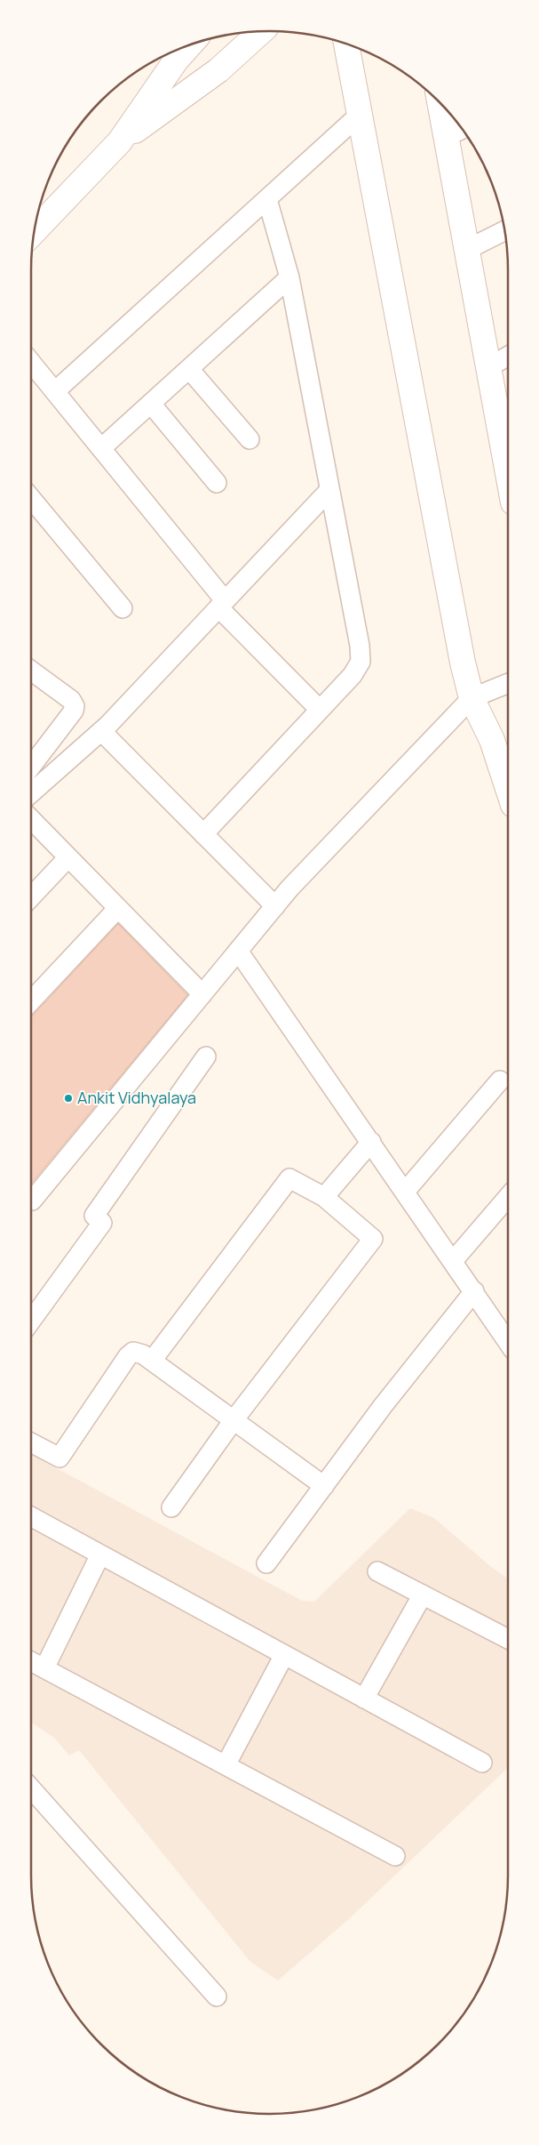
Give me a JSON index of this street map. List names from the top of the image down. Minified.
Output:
{"places":["Ankit Vidhyalaya"]}
